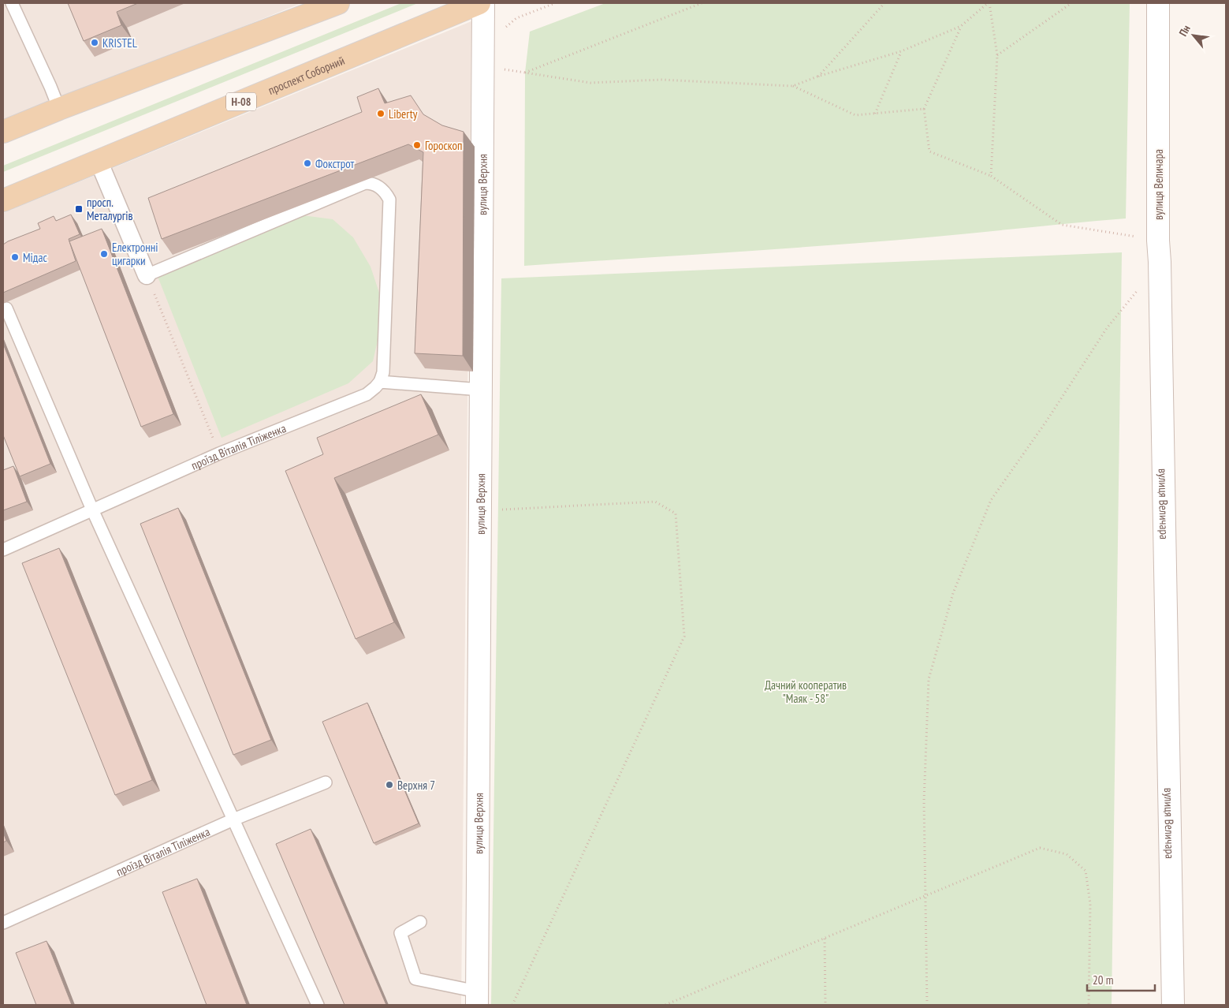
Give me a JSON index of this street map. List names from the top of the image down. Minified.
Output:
{"streets":{"main road":["проспект Соборний","Н-08"],"street":["вулиця Верхня","вулиця Величара"],"lane":["проїзд Віталія Тіліженка"]},"parks":["Дачний кооператив \"Маяк - 58\""],"places":{"other":["KRISTEL","Liberty","Гороскоп","Фокстрот","Електронні цигарки","Мідас","Верхня 7"],"transit":["просп. Металургів"]},"scale_bar":"20 m","north":"top left"}
